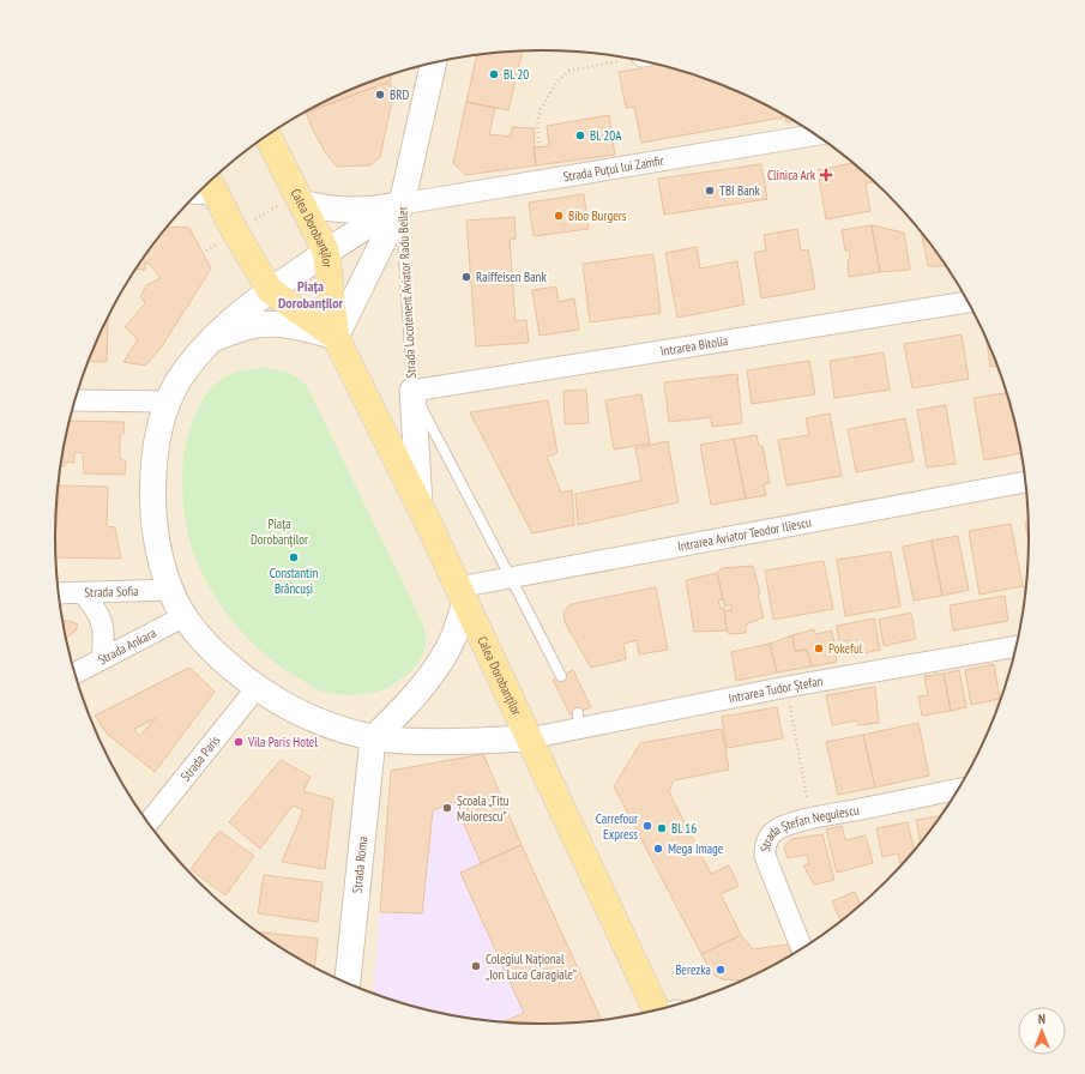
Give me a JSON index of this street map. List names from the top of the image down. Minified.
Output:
{"streets":{"main road":["Calea Dorobanților"],"street":["Strada Puțul lui Zamfir","Strada Locotenent Aviator Radu Beller","Intrarea Bitolia","Intrarea Aviator Teodor Iliescu","Strada Sofia","Strada Ankara","Intrarea Tudor Ștefan","Strada Paris","Strada Ștefan Negulescu","Strada Roma"]},"crossings":[["Strada Puțul lui Zamfir","Strada Locotenent Aviator Radu Beller"],["Calea Dorobanților","Strada Locotenent Aviator Radu Beller"],["Calea Dorobanților","Intrarea Aviator Teodor Iliescu"],["Calea Dorobanților","Intrarea Tudor Ștefan"],["Strada Locotenent Aviator Radu Beller","Intrarea Bitolia"]],"districts":["Piața Dorobanților"],"parks":["Piața Dorobanților"],"places":{"other":["Bl. 20","BRD","Bl. 20A","TBI Bank","Bibo Burgers","Raiffeisen Bank","Constantin Brâncuși","Pokeful","Vila Paris Hotel","Școala „Titu Maiorescu”","Carrefour Express","Bl. 16","Mega Image","Colegiul Național „Ion Luca Caragiale”","Berezka"],"health":["Clinica Ark"]},"north":"top"}
